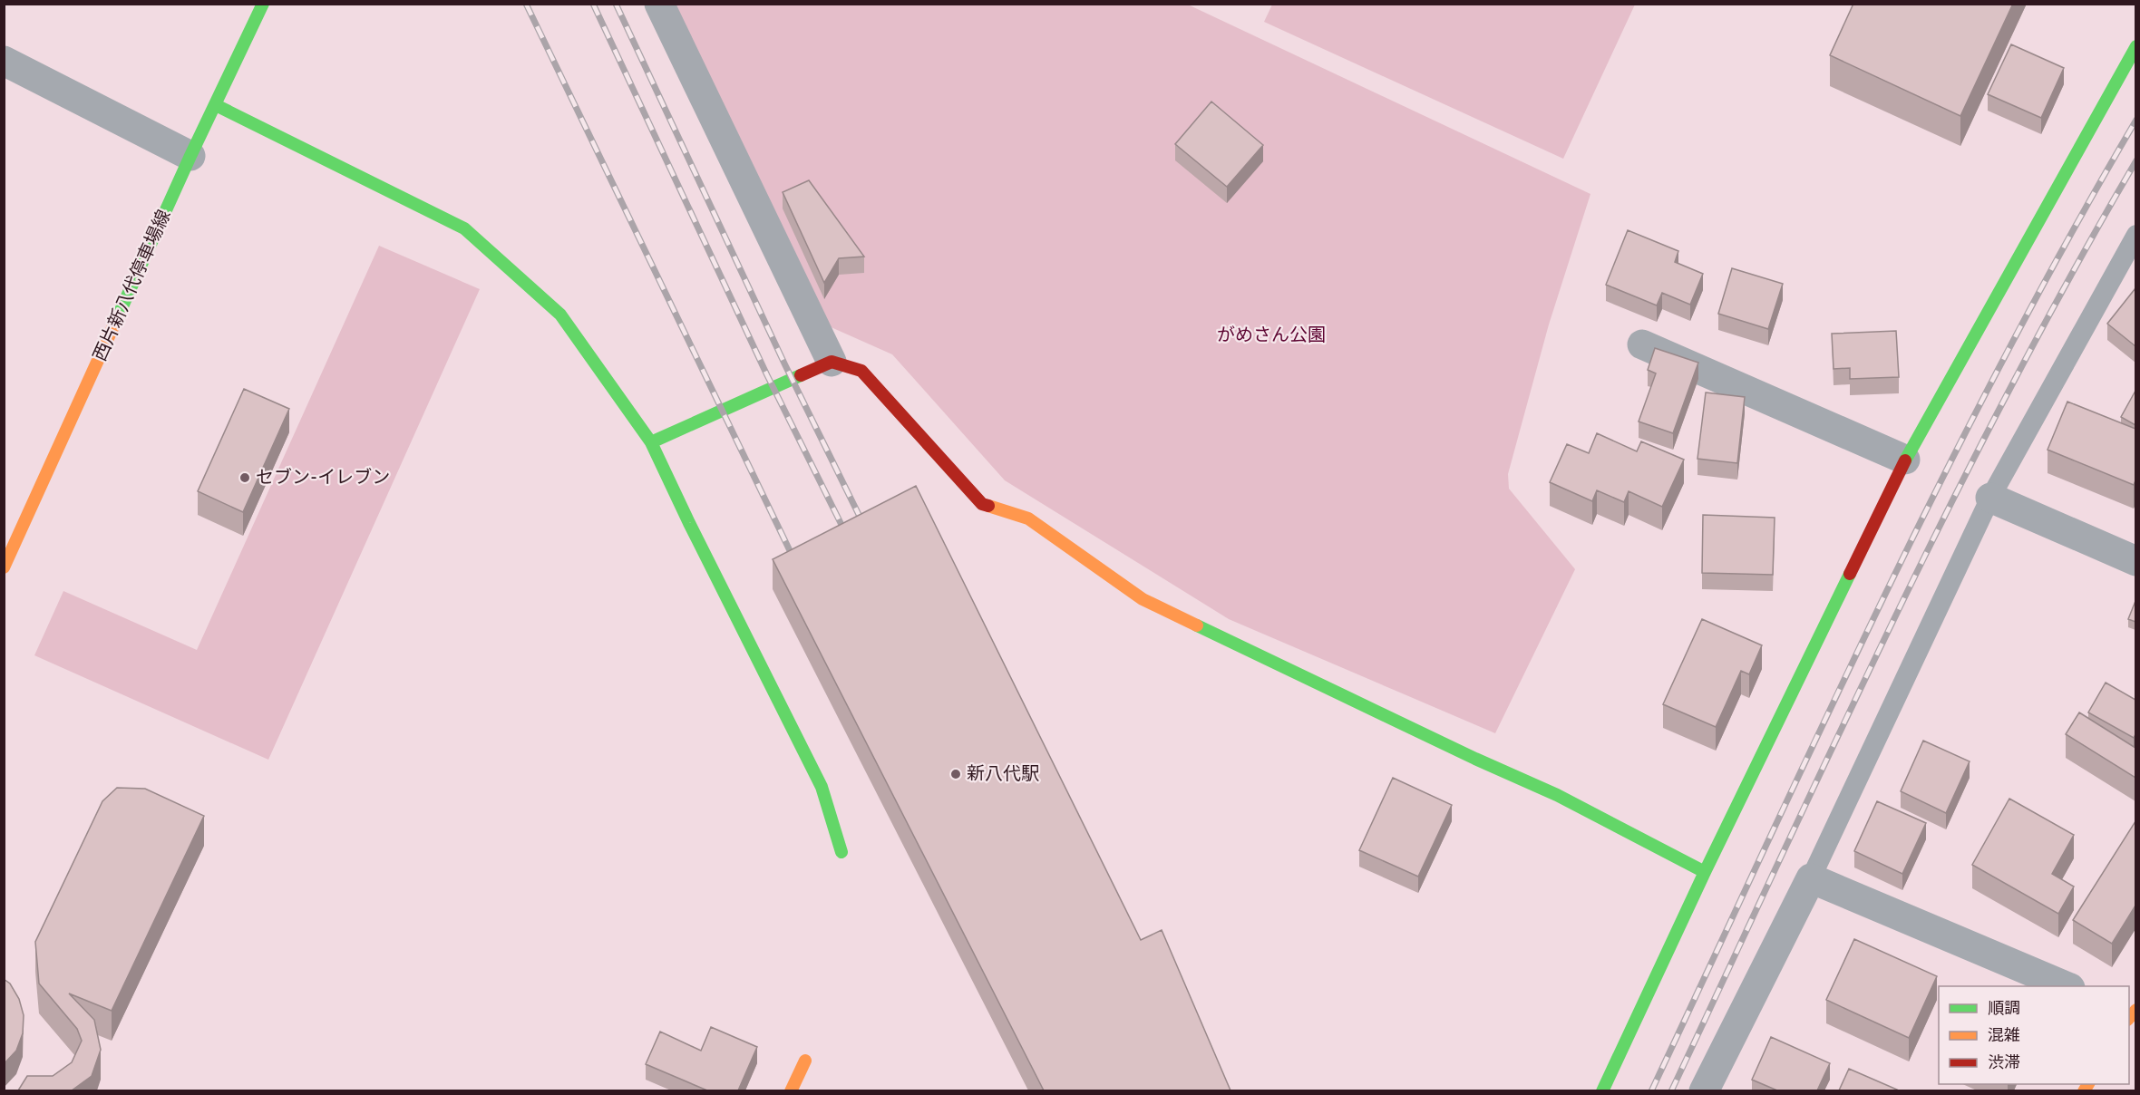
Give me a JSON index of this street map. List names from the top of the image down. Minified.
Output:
{"streets":{"street":["西片新八代停車場線"]},"parks":["がめさん公園"],"places":["セブン-イレブン","新八代駅"],"legend":["順調","混雑","渋滞"]}
